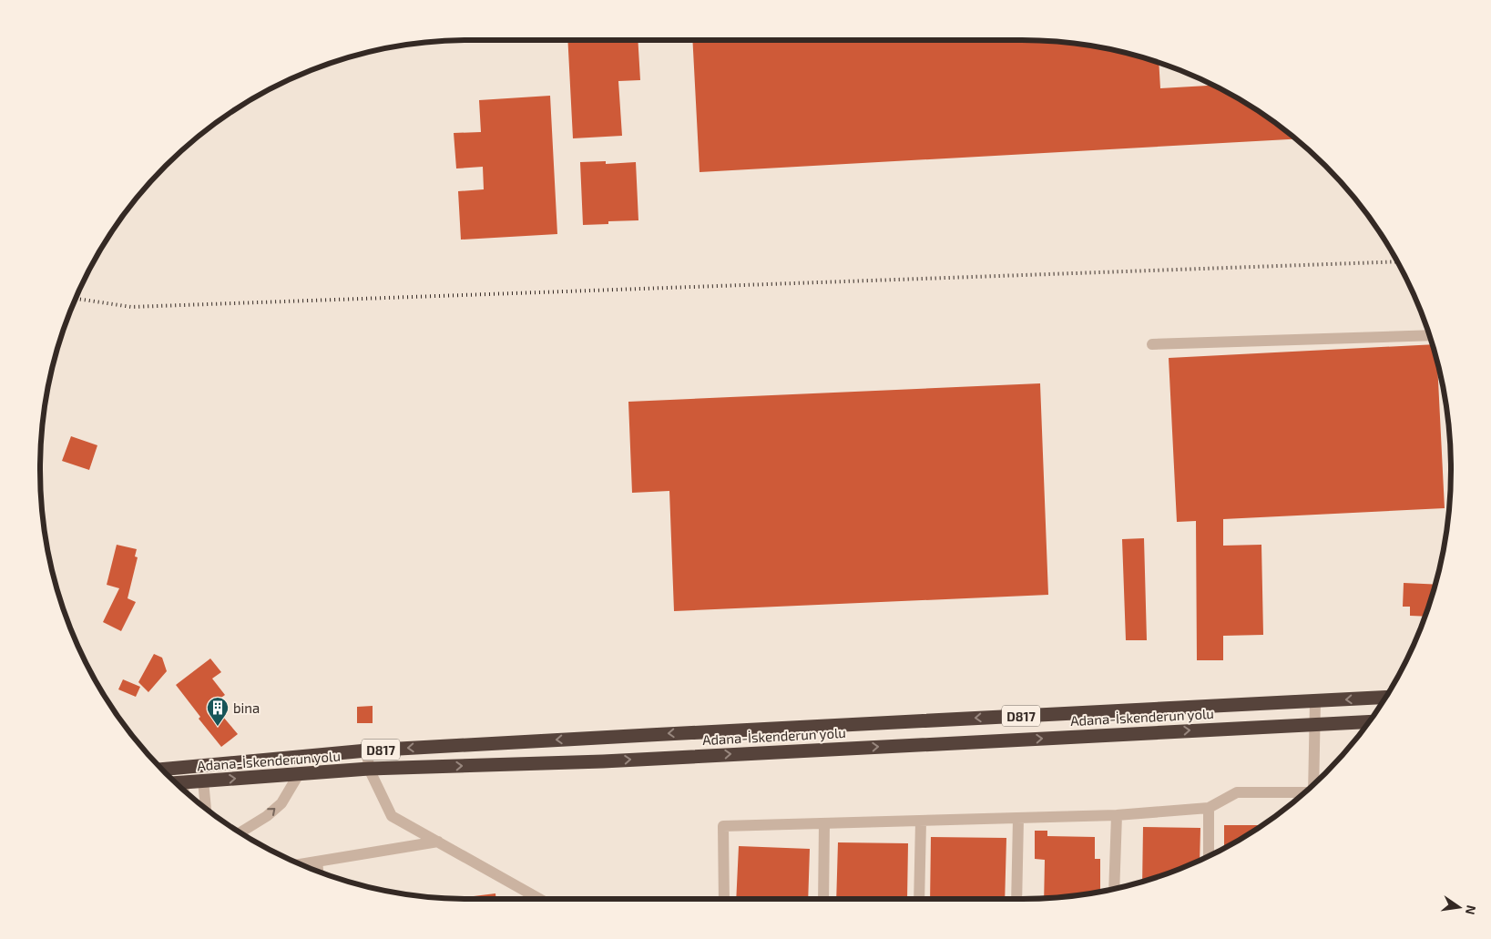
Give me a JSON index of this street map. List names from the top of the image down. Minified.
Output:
{"streets":{"highway":["D817","Adana-İskenderun yolu"]},"places":{"building":["bina"]},"north":"right"}
